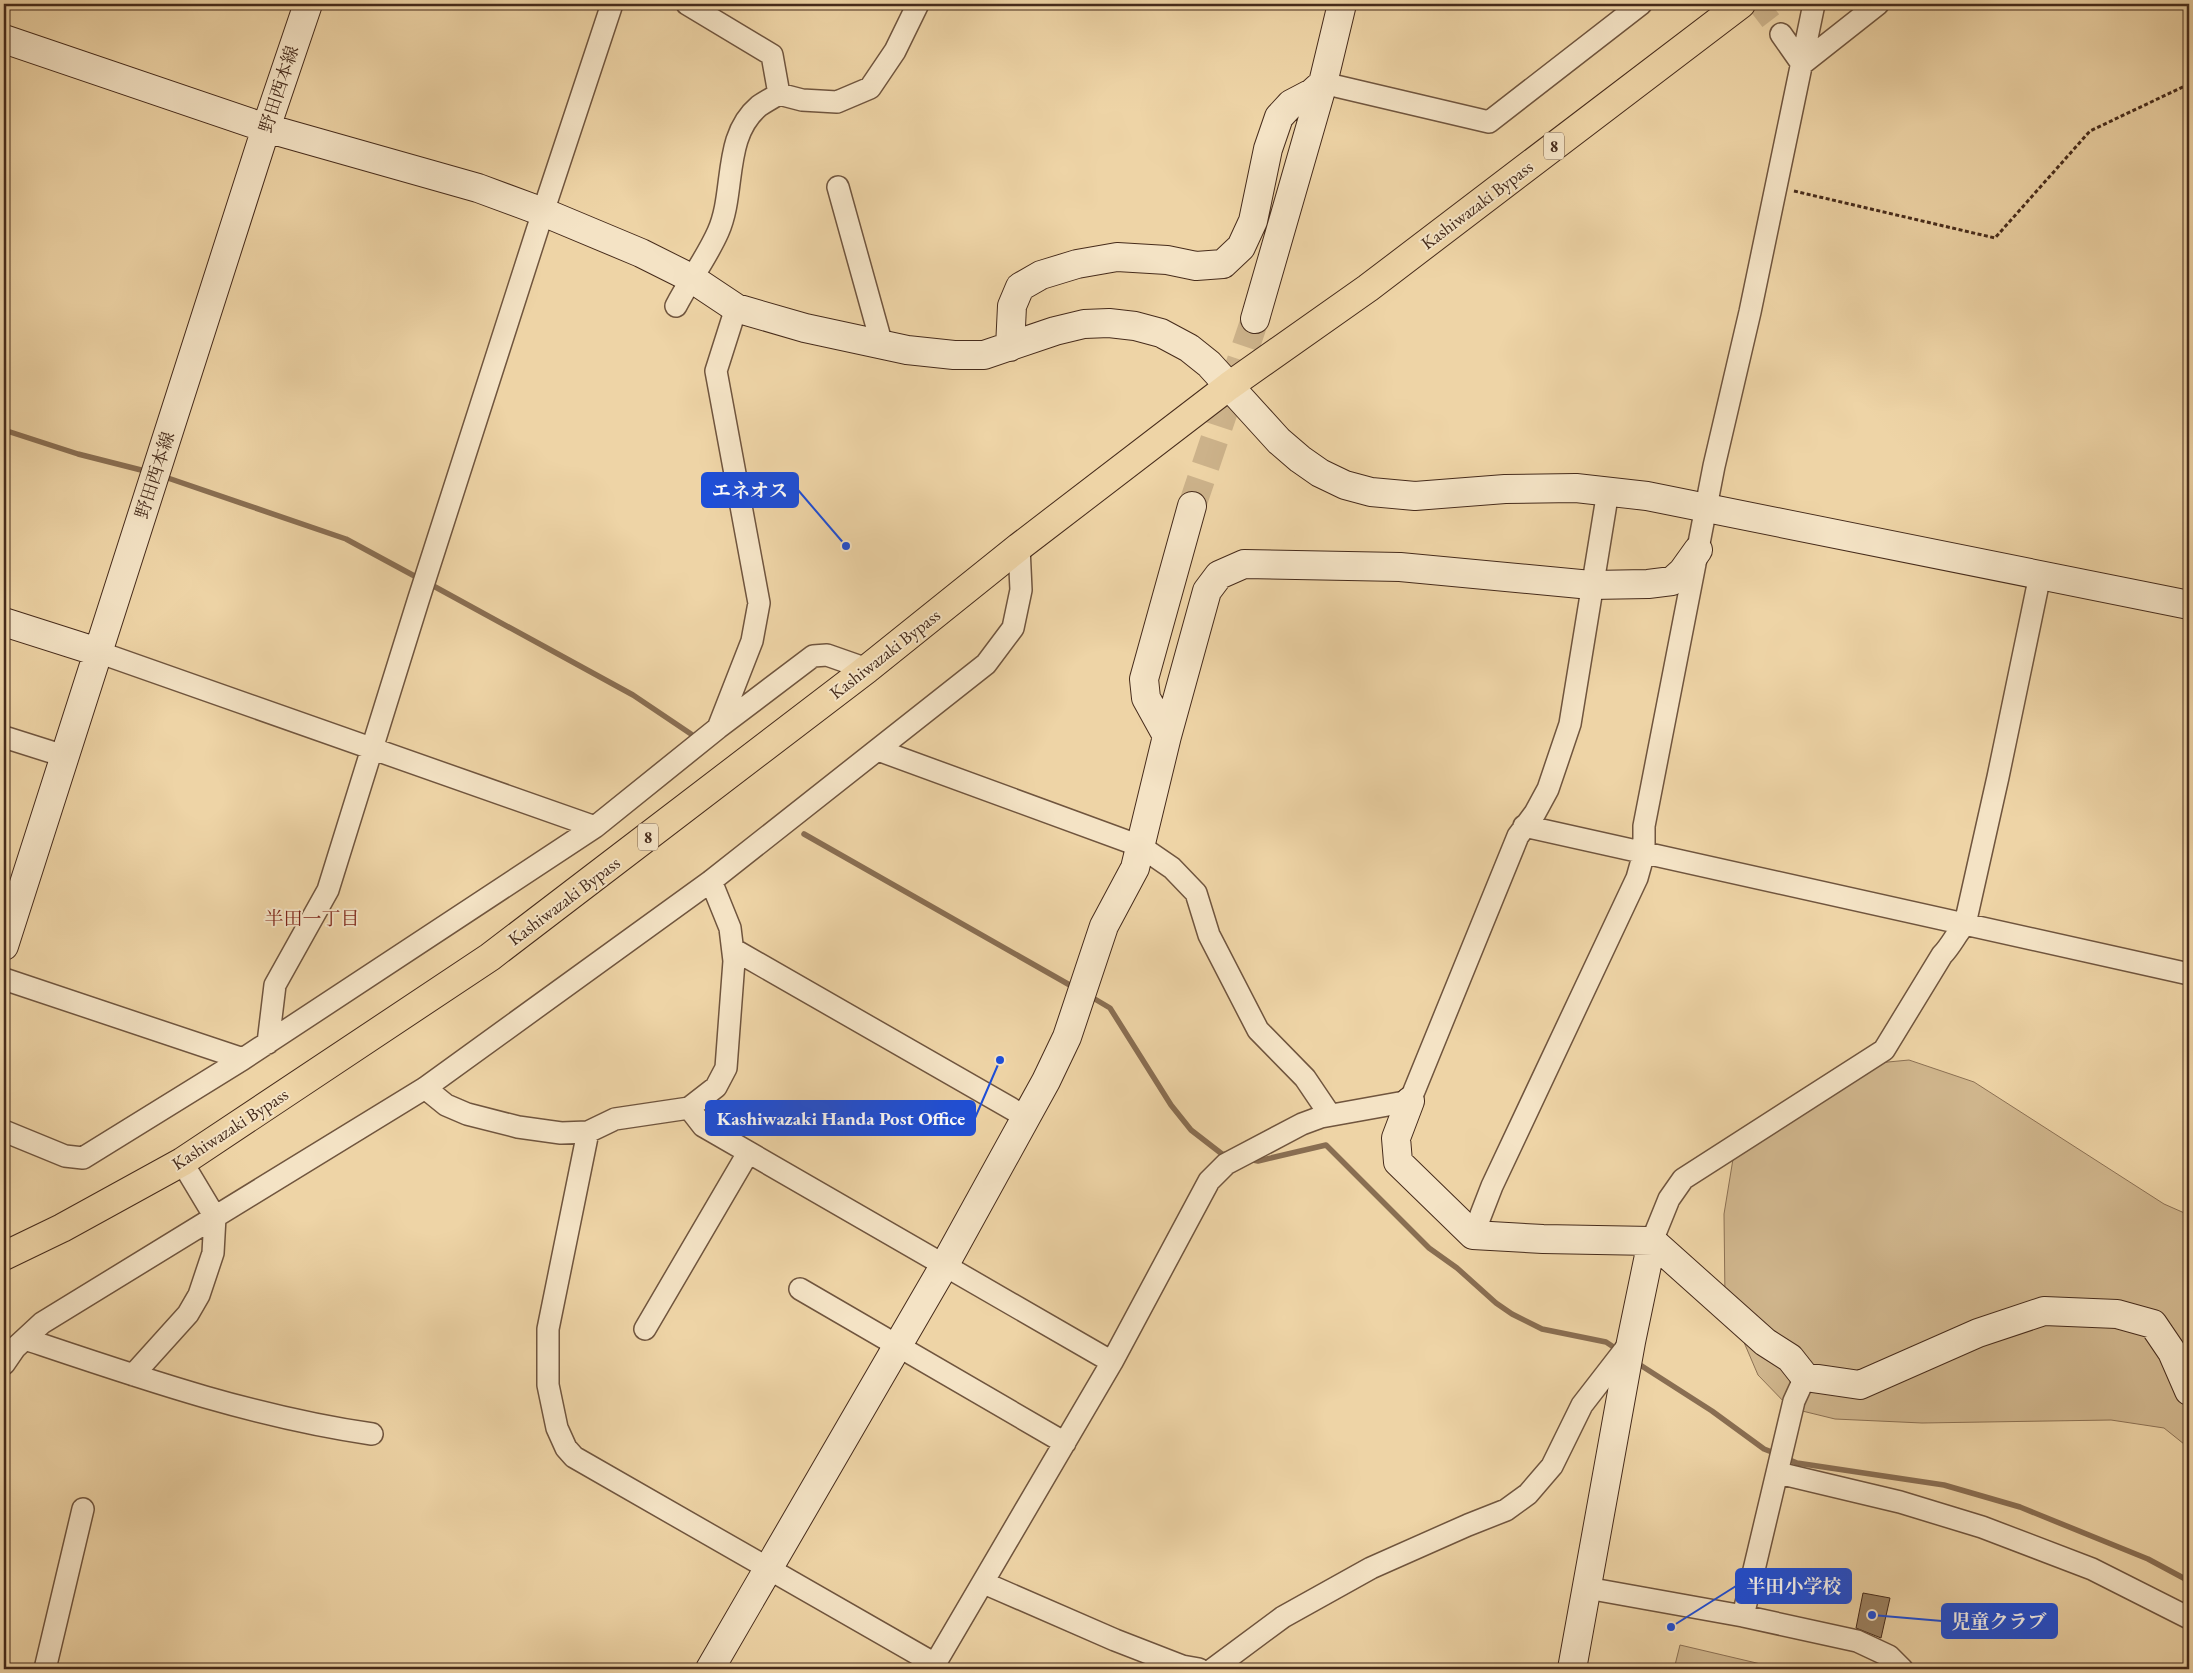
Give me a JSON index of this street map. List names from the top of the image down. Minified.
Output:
{"streets":{"highway":["8","Kashiwazaki Bypass"],"street":["野田西本線"]},"districts":["半田一丁目"],"places":["エネオス","Kashiwazaki Handa Post Office","児童クラブ","半田小学校"]}
